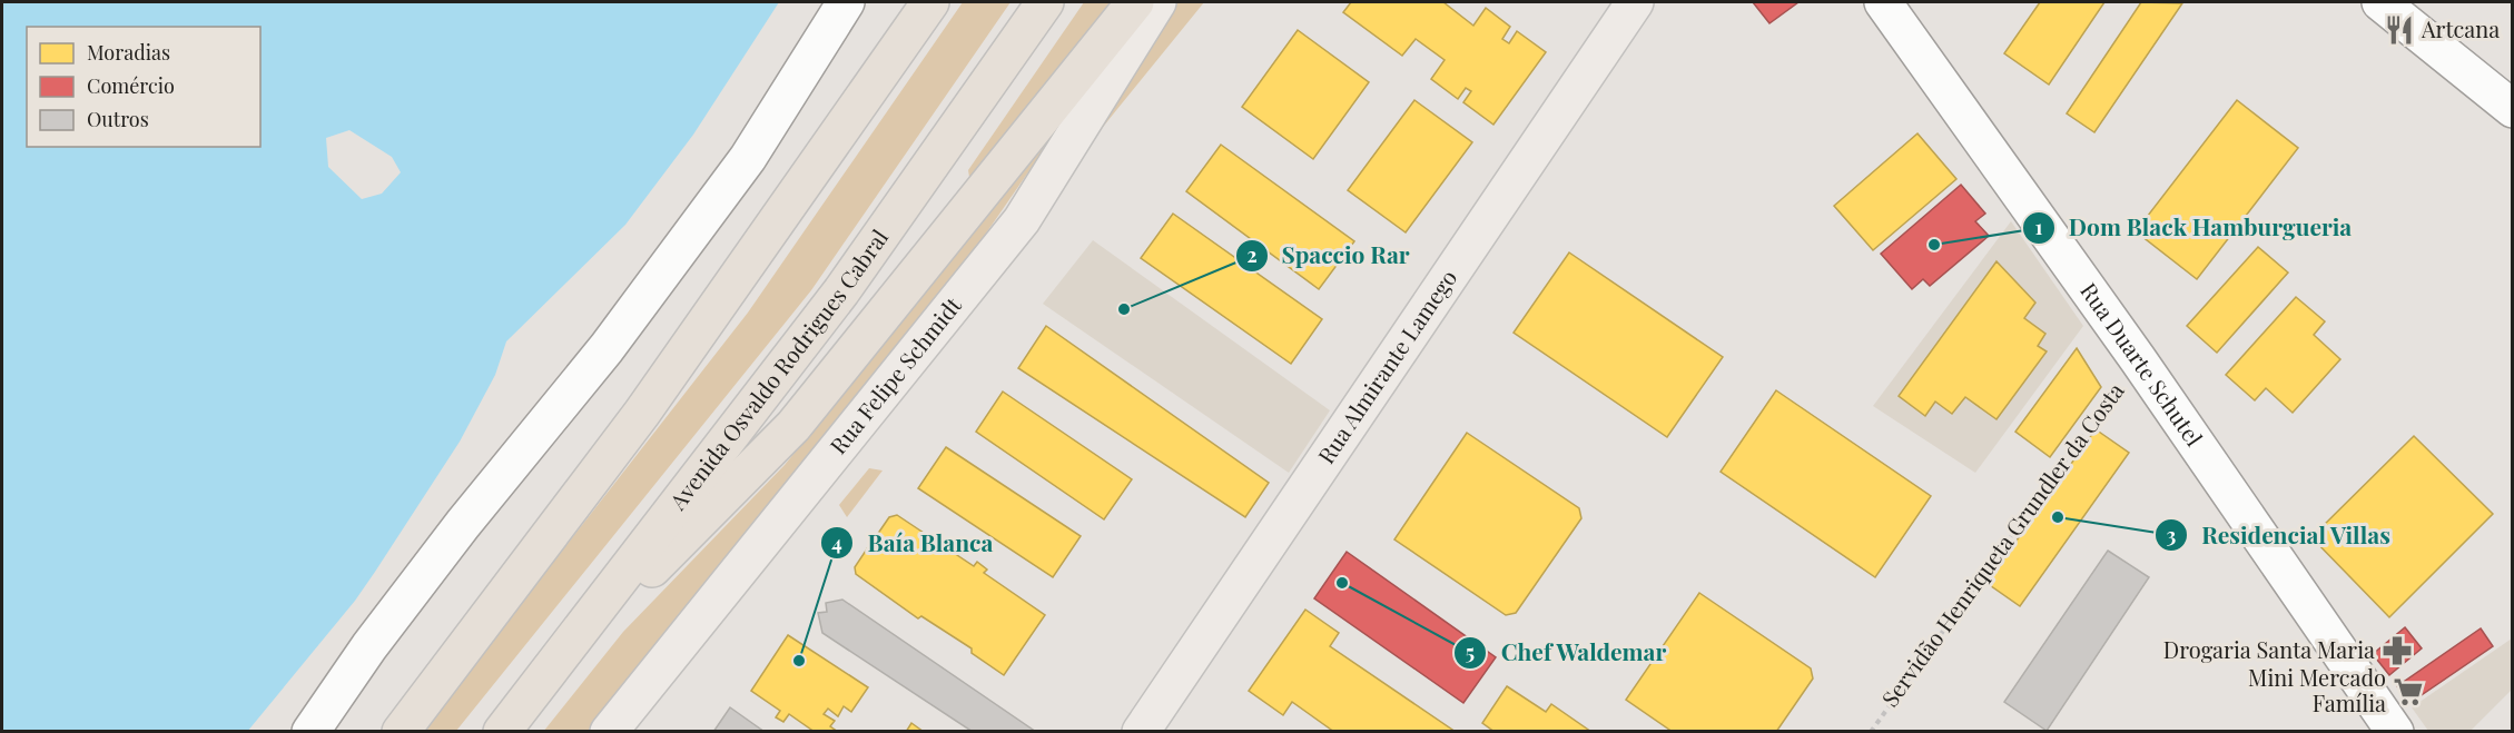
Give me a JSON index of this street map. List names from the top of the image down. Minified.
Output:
{"streets":{"highway":["Avenida Osvaldo Rodrigues Cabral"],"main road":["Rua Almirante Lamego","Rua Felipe Schmidt"],"street":["Rua Duarte Schutel"],"path":["Servidão Henriqueta Grundler da Costa"]},"crossings":[["Rua Duarte Schutel","Servidão Henriqueta Grundler da Costa"]],"places":{"restaurant":["Artcana"],"other":["Dom Black Hamburgueria","Spaccio Rar","Residencial Villas","Chef Waldemar","Baía Blanca"],"pharmacy":["Drogaria Santa Maria"],"supermarket":["Mini Mercado Família"]},"legend":["Moradias","Comércio","Outros"]}
